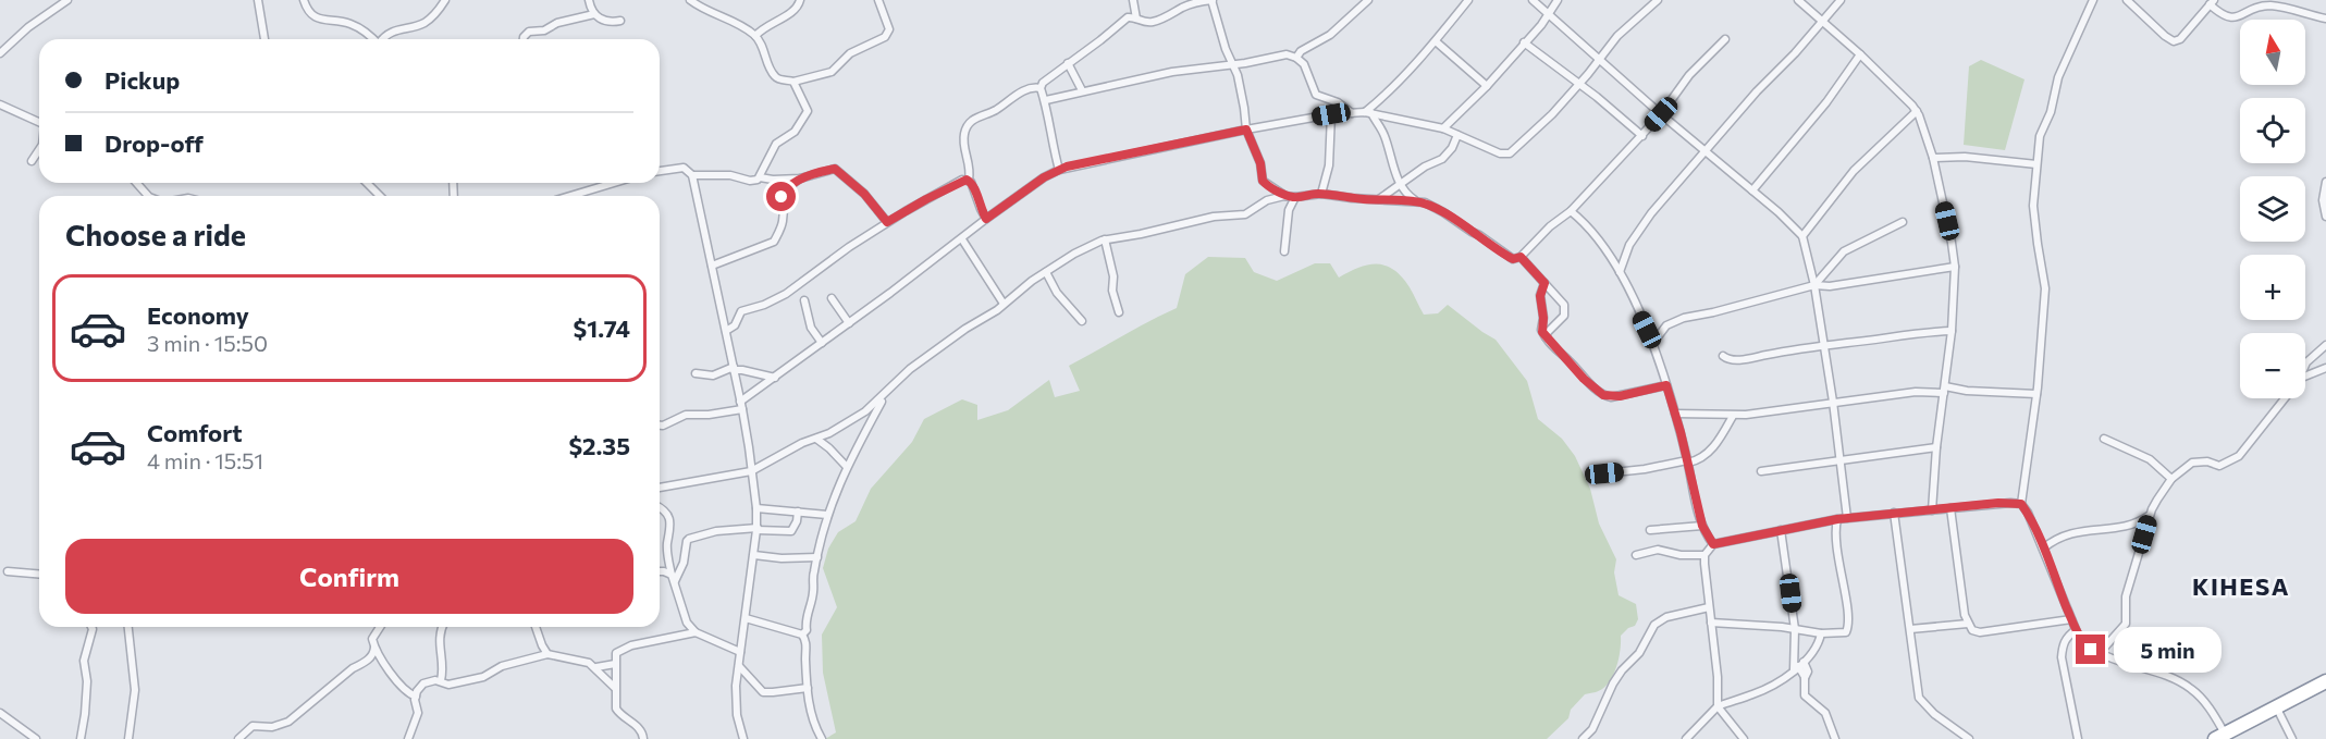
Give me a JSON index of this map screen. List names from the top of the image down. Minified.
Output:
{"districts":["KIHESA"],"north":"top","page":{"map_buttons":["+","−"],"banner":["Pickup","Drop-off"],"heading":"Choose a ride","list":[{"name":"Economy","note":"3 min · 15:50","value":"$1.74"},{"name":"Comfort","note":"4 min · 15:51","value":"$2.35"}],"buttons":"Confirm","bubble":"5 min"}}
